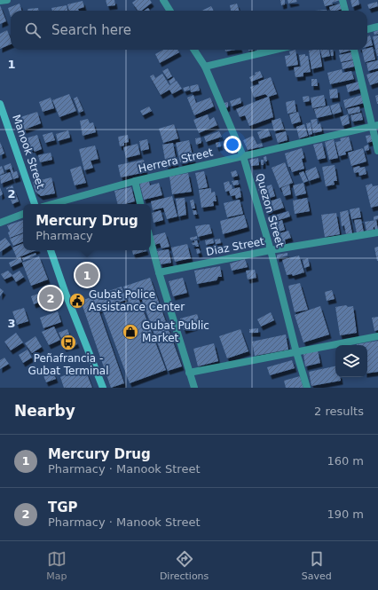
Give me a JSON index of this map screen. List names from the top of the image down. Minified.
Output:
{"streets":{"main road":["Manook Street"],"street":["Herrera Street","Quezon Street","Diaz Street"]},"crossings":[["Herrera Street","Quezon Street"],["Quezon Street","Diaz Street"]],"places":{"public building":["Gubat Police Assistance Center"],"shop":["Gubat Public Market"],"bus stop":["Peñafrancia - Gubat Terminal"]},"page":{"search":"Search here","popup":["Mercury Drug","Pharmacy"],"pins":["1","2"],"heading":["Nearby","2 results"],"list":[{"mark":"1","name":"Mercury Drug","note":"Pharmacy · Manook Street","value":"160 m"},{"mark":"2","name":"TGP","note":"Pharmacy · Manook Street","value":"190 m"}],"nav":["Map","Directions","Saved"]},"grid":{"rows":["1","2","3"]}}
